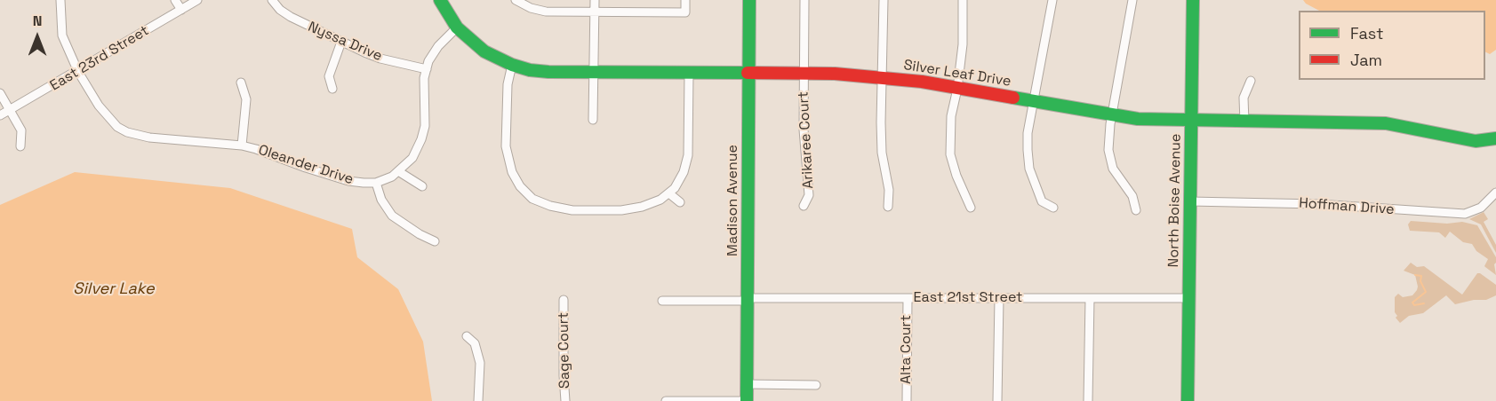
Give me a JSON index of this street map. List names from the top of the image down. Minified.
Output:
{"streets":{"street":["Nyssa Drive","East 23rd Street","Silver Leaf Drive","Arikaree Court","Oleander Drive","Madison Avenue","North Boise Avenue","Hoffman Drive","East 21st Street","Alta Court","Sage Court"]},"crossings":[["East 23rd Street","Oleander Drive"],["Silver Leaf Drive","Arikaree Court"],["Silver Leaf Drive","Madison Avenue"],["Silver Leaf Drive","North Boise Avenue"],["Madison Avenue","East 21st Street"],["North Boise Avenue","Hoffman Drive"],["North Boise Avenue","East 21st Street"],["East 21st Street","Alta Court"]],"water":["Silver Lake"],"legend":["Fast","Jam"],"north":"top"}
